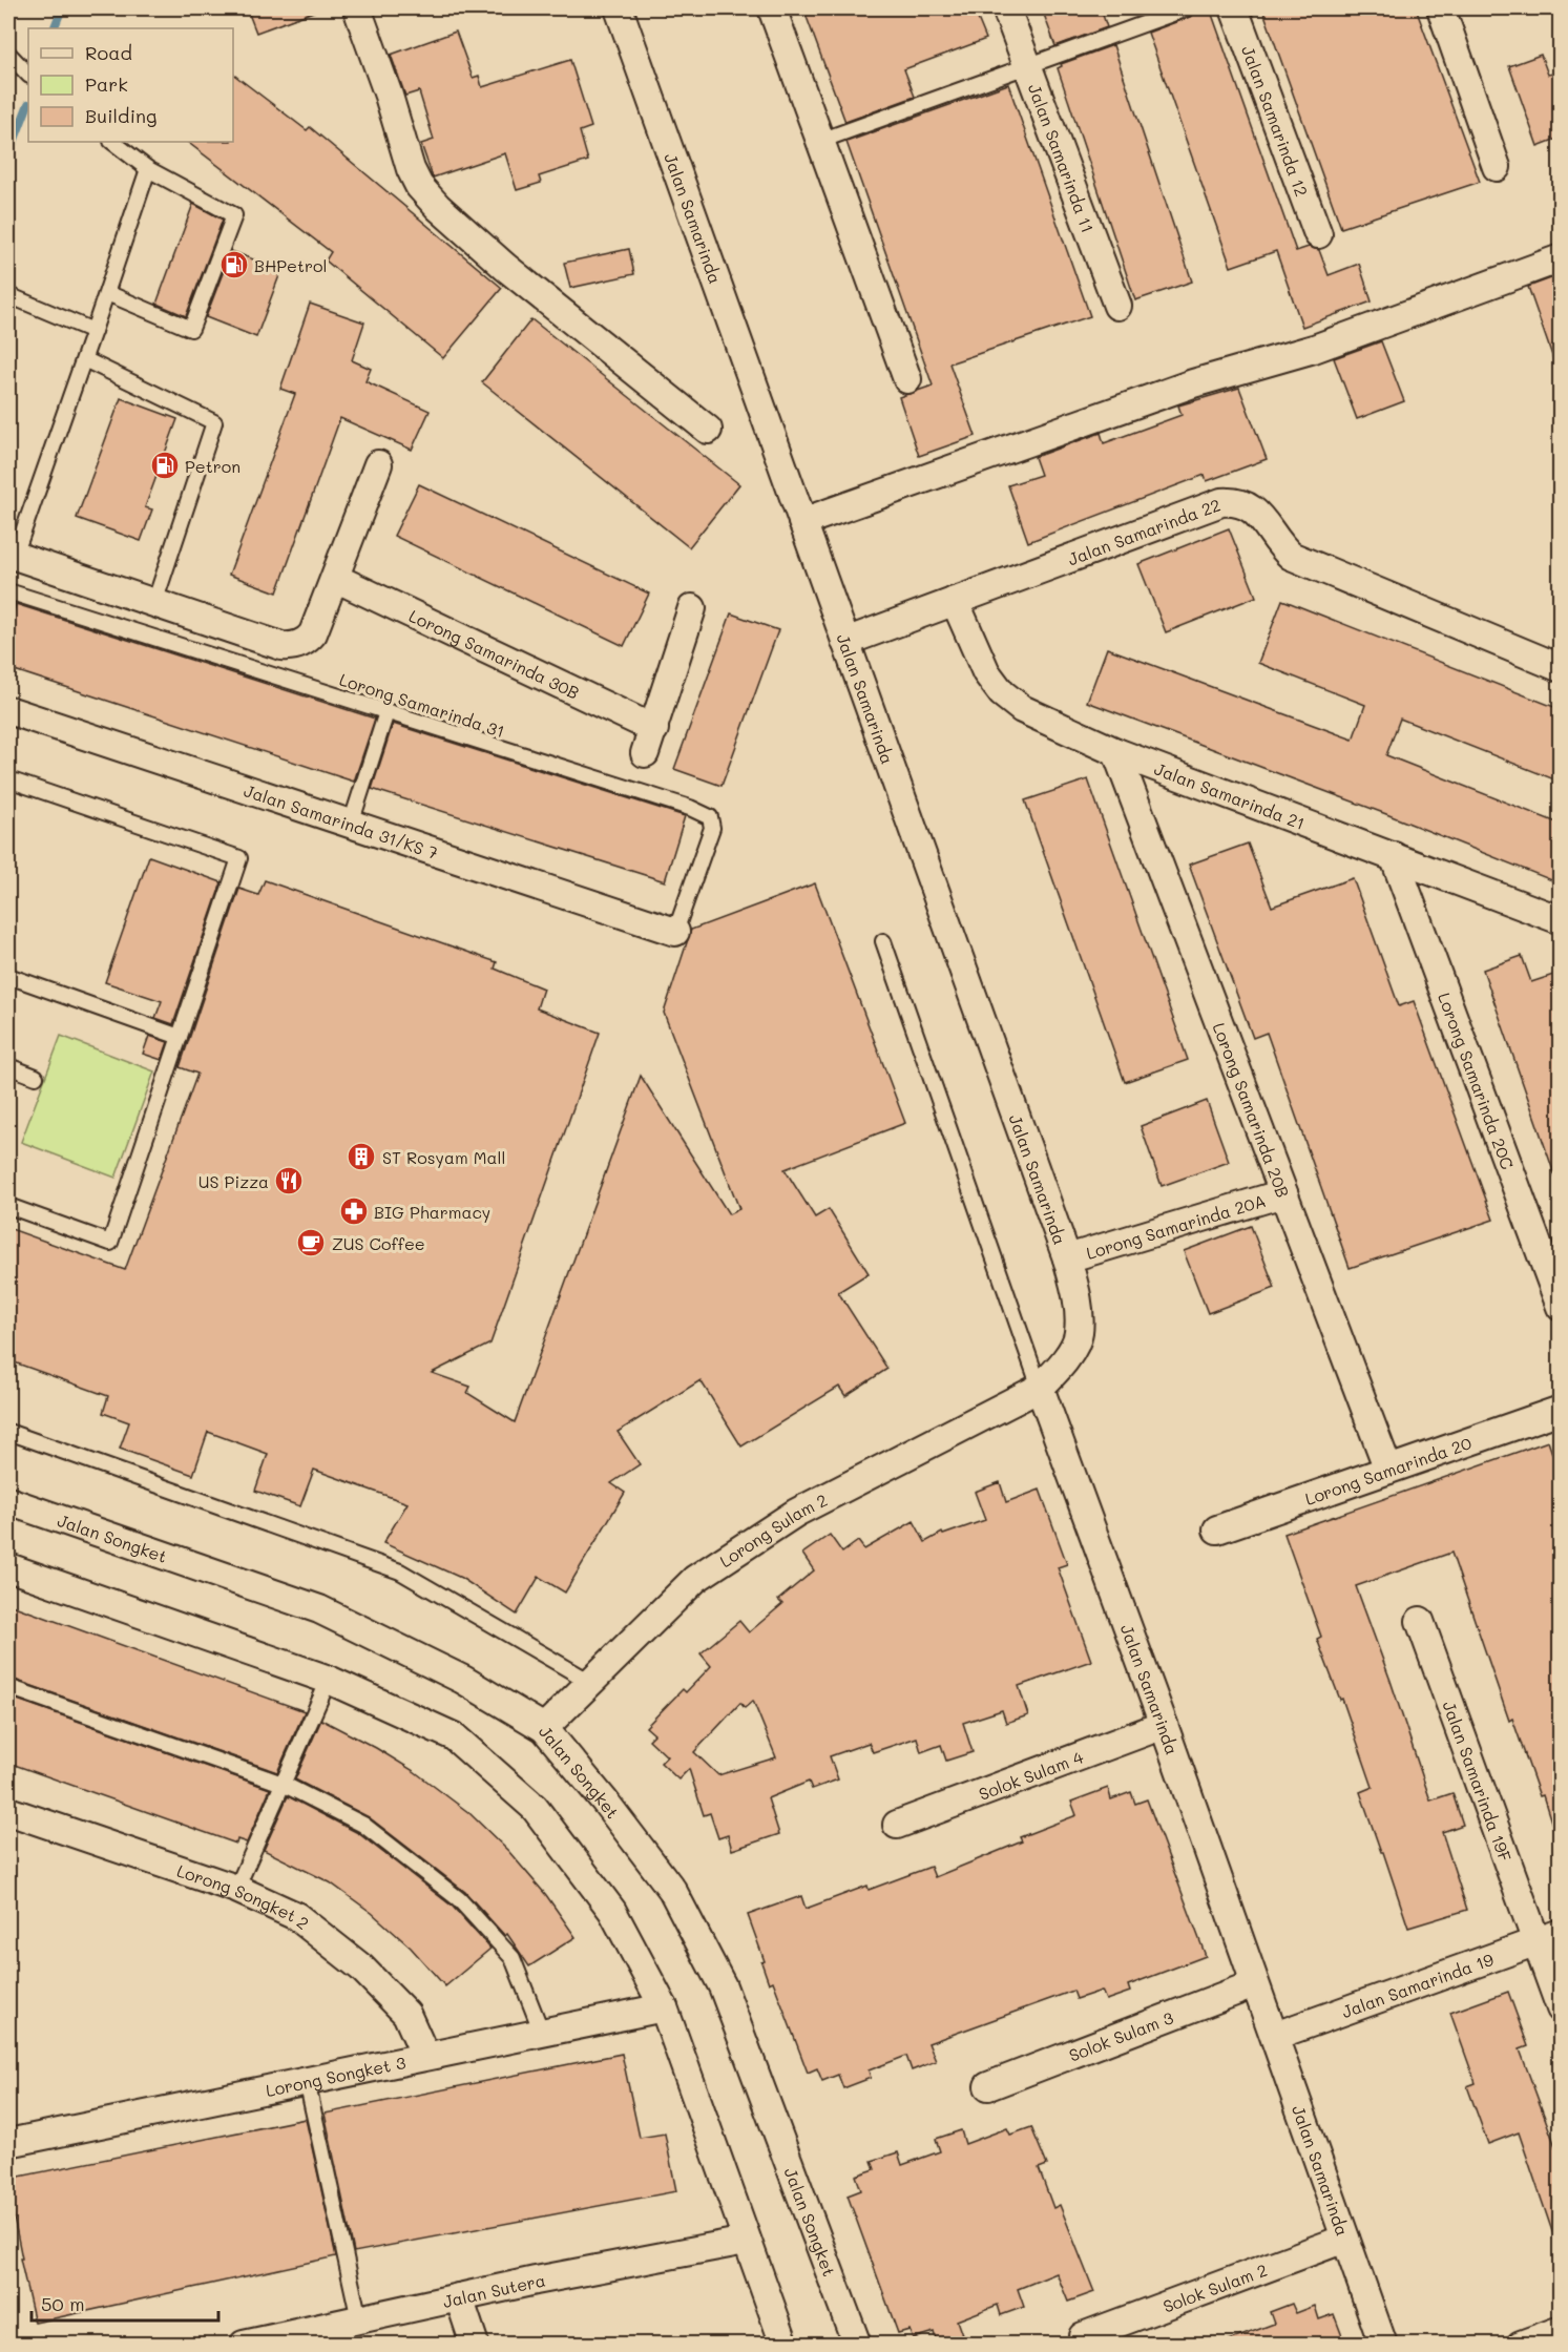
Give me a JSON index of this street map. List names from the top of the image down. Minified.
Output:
{"streets":{"street":["Jalan Samarinda 12","Jalan Samarinda 11","Jalan Samarinda","Jalan Samarinda 22","Lorong Samarinda 30B","Jalan Samarinda 21","Jalan Samarinda 31/KS 7","Lorong Samarinda 20C","Lorong Samarinda 20B","Lorong Samarinda 20A","Lorong Samarinda 20","Lorong Sulam 2","Jalan Songket","Solok Sulam 4","Jalan Samarinda 19F","Lorong Songket 2","Jalan Samarinda 19","Solok Sulam 3","Lorong Songket 3","Solok Sulam 2","Jalan Sutera"],"lane":["Lorong Samarinda 31"]},"crossings":[["Jalan Samarinda","Jalan Samarinda 22"],["Jalan Samarinda","Lorong Samarinda 20A"],["Jalan Samarinda","Lorong Sulam 2"],["Jalan Samarinda","Solok Sulam 4"],["Jalan Samarinda","Jalan Samarinda 19"],["Jalan Samarinda","Solok Sulam 3"],["Jalan Samarinda","Solok Sulam 2"],["Jalan Samarinda 22","Jalan Samarinda 21"],["Lorong Samarinda 31","Jalan Samarinda 31/KS 7"],["Jalan Samarinda 21","Lorong Samarinda 20C"],["Jalan Samarinda 21","Lorong Samarinda 20B"],["Lorong Samarinda 20B","Lorong Samarinda 20A"],["Lorong Samarinda 20B","Lorong Samarinda 20"],["Lorong Sulam 2","Jalan Songket"],["Jalan Samarinda 19F","Jalan Samarinda 19"],["Lorong Songket 2","Lorong Songket 3"]],"places":{"fuel station":["BHPetrol","Petron"],"building":["ST Rosyam Mall"],"restaurant":["US Pizza"],"pharmacy":["BIG Pharmacy"],"cafe":["ZUS Coffee"]},"legend":["Road","Park","Building"],"scale_bar":"50 m"}
